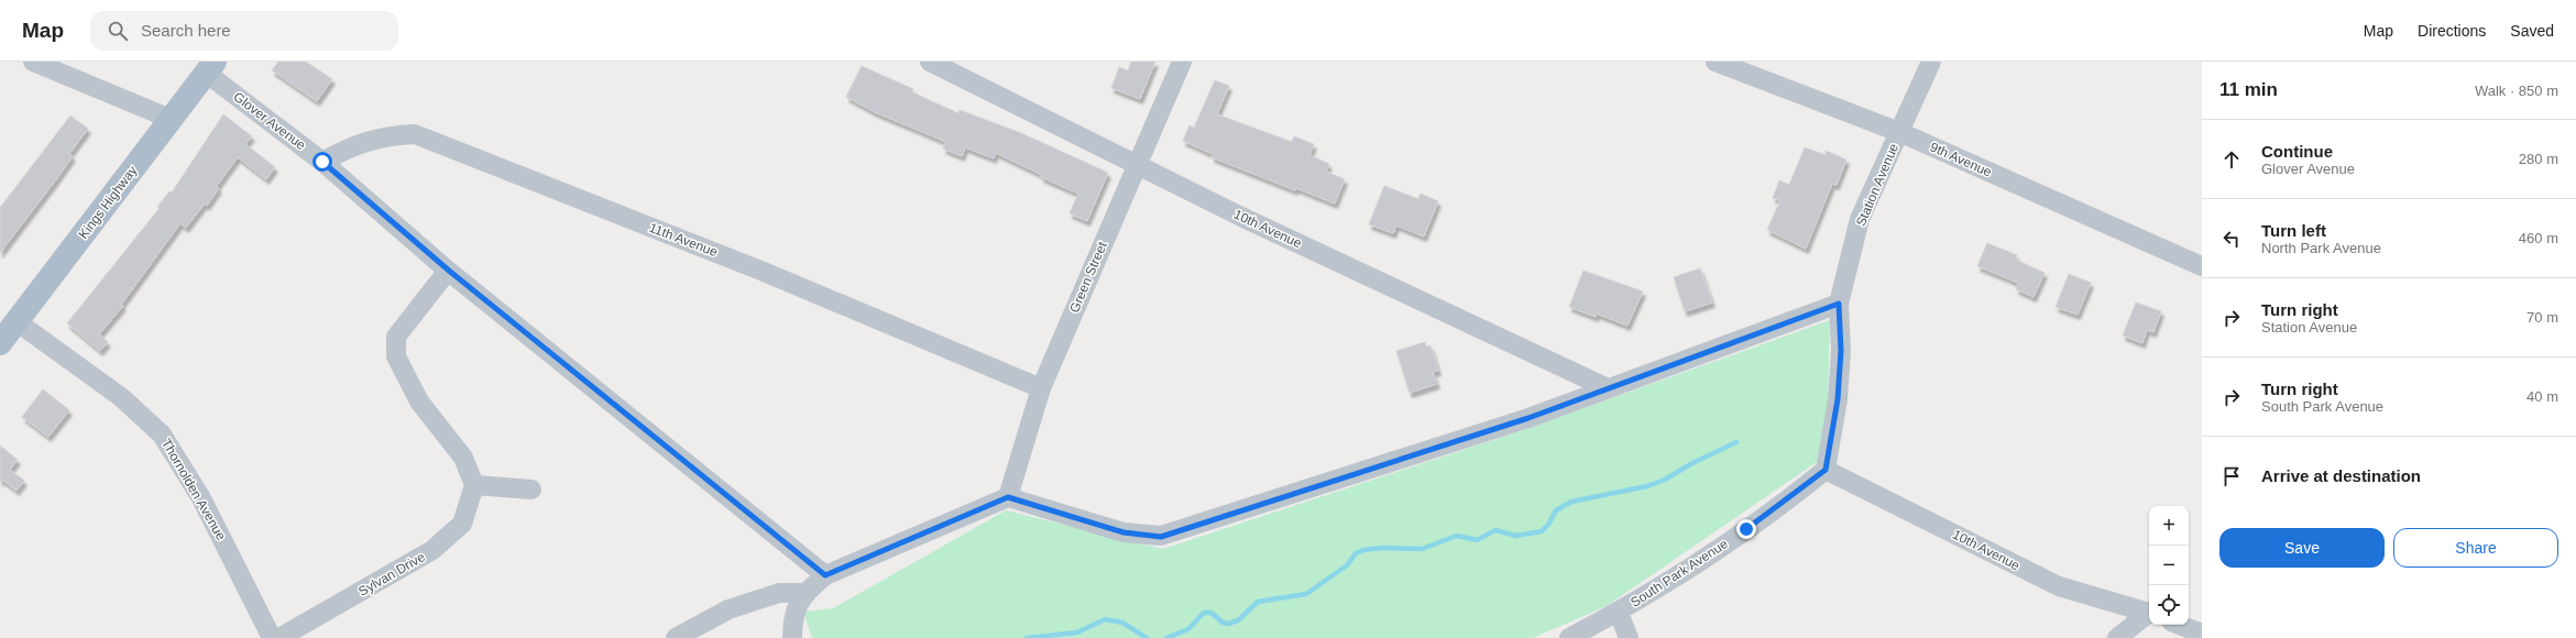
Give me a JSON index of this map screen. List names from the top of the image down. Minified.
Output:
{"streets":{"main road":["Kings Highway"],"street":["Glover Avenue","9th Avenue","Station Avenue","10th Avenue","11th Avenue","Green Street","Thornolden Avenue","South Park Avenue","Sylvan Drive"]},"crossings":[["Glover Avenue","Kings Highway"],["Glover Avenue","11th Avenue"],["9th Avenue","Station Avenue"],["Station Avenue","10th Avenue"],["Station Avenue","South Park Avenue"],["Kings Highway","Thornolden Avenue"],["10th Avenue","Green Street"],["10th Avenue","South Park Avenue"],["11th Avenue","Green Street"]],"page":{"header":"Map","search":"Search here","nav":["Map","Directions","Saved"],"heading":["11 min","Walk · 850 m"],"list":[["Continue","Glover Avenue","280 m"],["Turn left","North Park Avenue","460 m"],["Turn right","Station Avenue","70 m"],["Turn right","South Park Avenue","40 m"],"Arrive at destination"],"map_buttons":["+","−"],"buttons":["Save","Share"]}}
